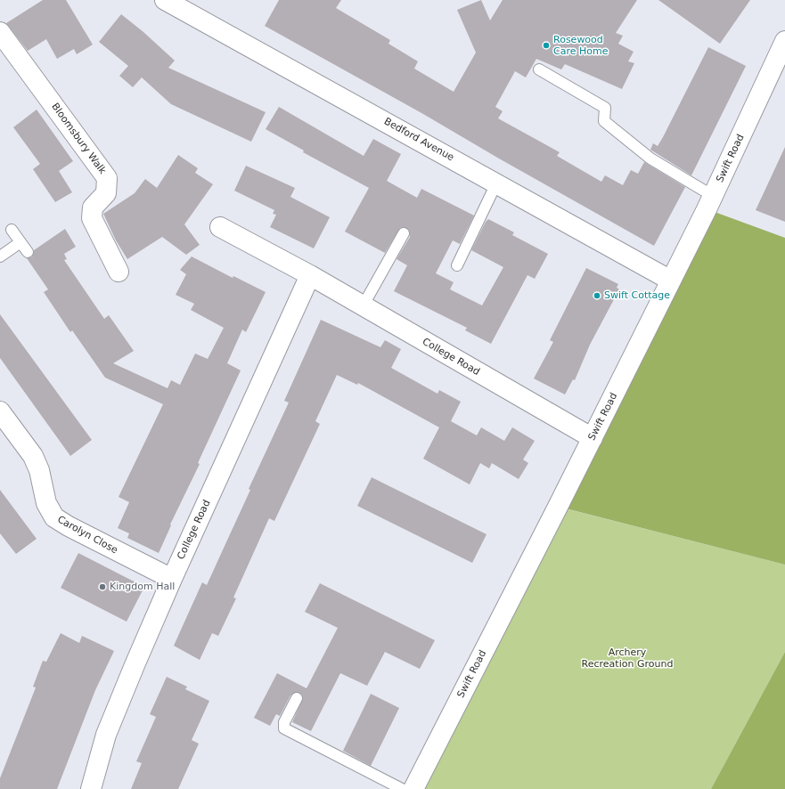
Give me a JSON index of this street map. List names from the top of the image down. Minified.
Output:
{"streets":{"street":["Bloomsbury Walk","Bedford Avenue","Swift Road","College Road","Carolyn Close"]},"crossings":[["Bedford Avenue","Swift Road"],["Swift Road","College Road"],["College Road","Carolyn Close"]],"parks":["Archery Recreation Ground"],"places":["Rosewood Care Home","Swift Cottage","Kingdom Hall"]}
